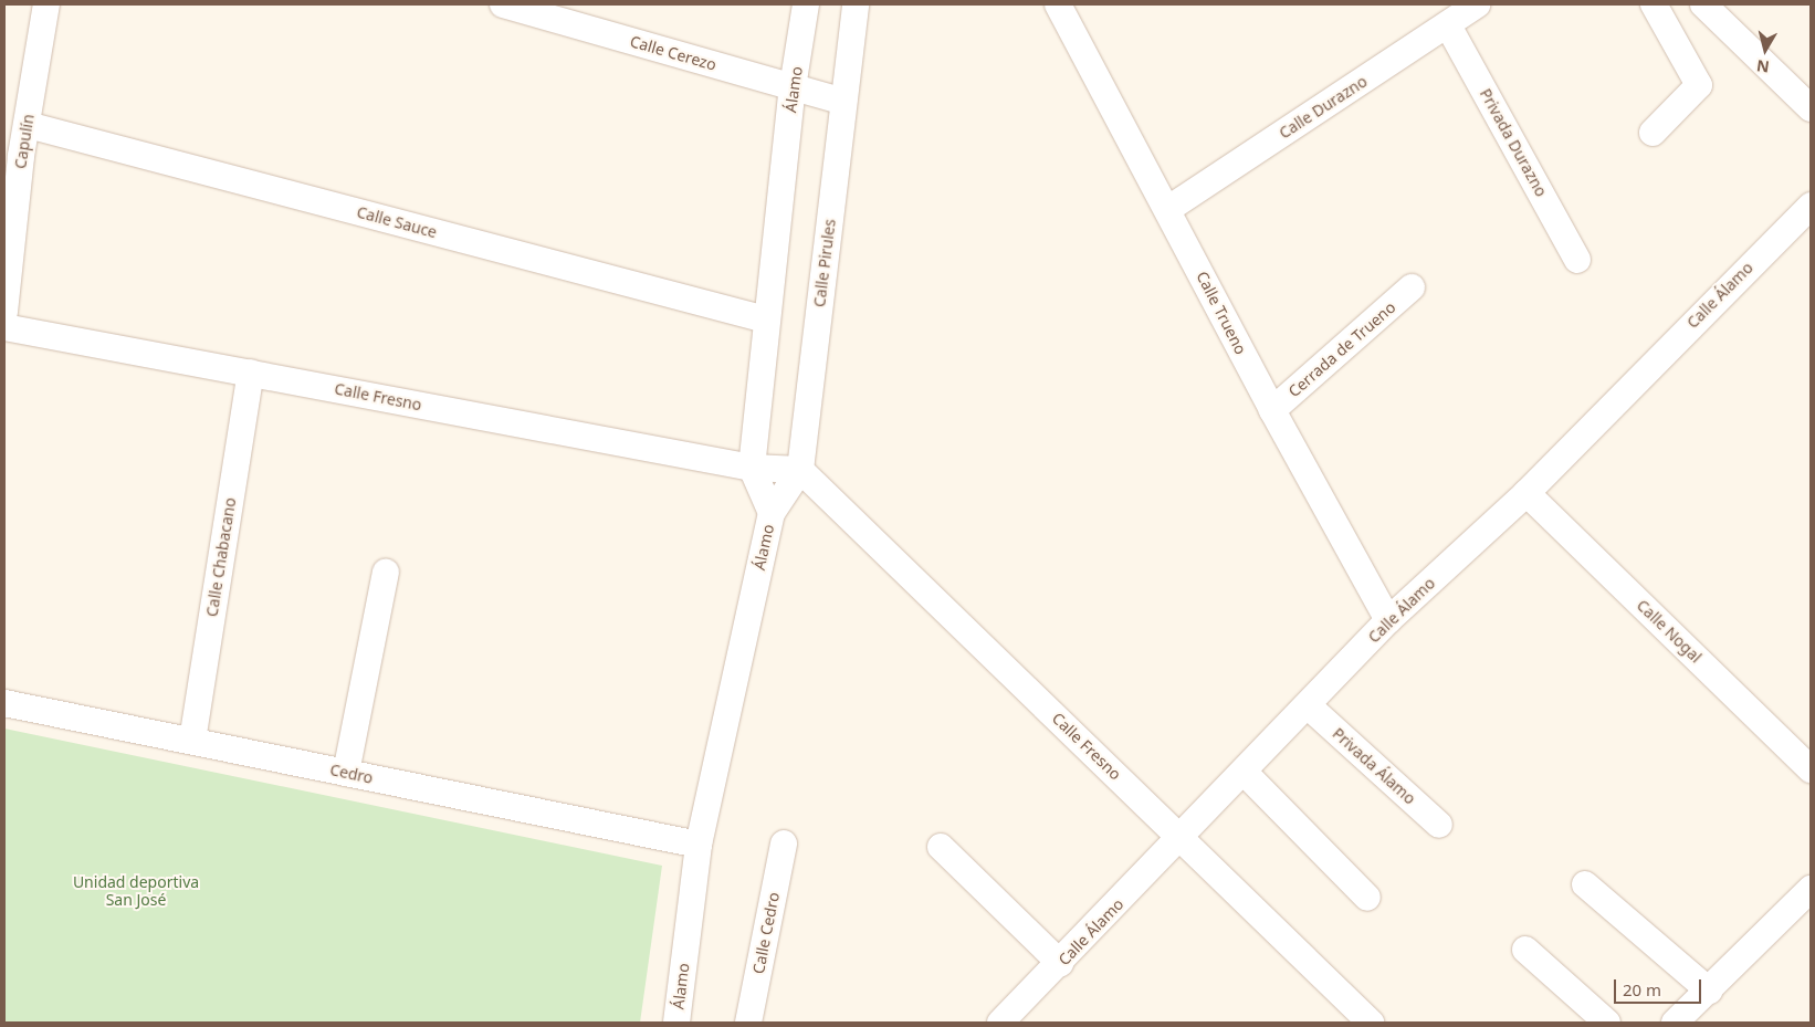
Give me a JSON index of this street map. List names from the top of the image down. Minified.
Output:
{"streets":{"street":["Calle Cerezo","Álamo","Calle Durazno","Capulín","Privada Durazno","Calle Sauce","Calle Pirules","Calle Álamo","Calle Trueno","Cerrada de Trueno","Calle Fresno","Calle Chabacano","Calle Nogal","Privada Álamo","Cedro","Calle Cedro"]},"crossings":[["Calle Cerezo","Álamo"],["Calle Cerezo","Calle Pirules"],["Álamo","Calle Sauce"],["Álamo","Calle Pirules"],["Álamo","Calle Fresno"],["Álamo","Cedro"],["Calle Durazno","Privada Durazno"],["Calle Durazno","Calle Trueno"],["Capulín","Calle Sauce"],["Calle Pirules","Calle Fresno"],["Calle Álamo","Calle Trueno"],["Calle Álamo","Calle Fresno"],["Calle Álamo","Calle Nogal"],["Calle Álamo","Privada Álamo"],["Calle Trueno","Cerrada de Trueno"],["Calle Fresno","Calle Chabacano"],["Calle Chabacano","Cedro"]],"parks":["Unidad deportiva San José"],"scale_bar":"20 m","north":"bottom"}
